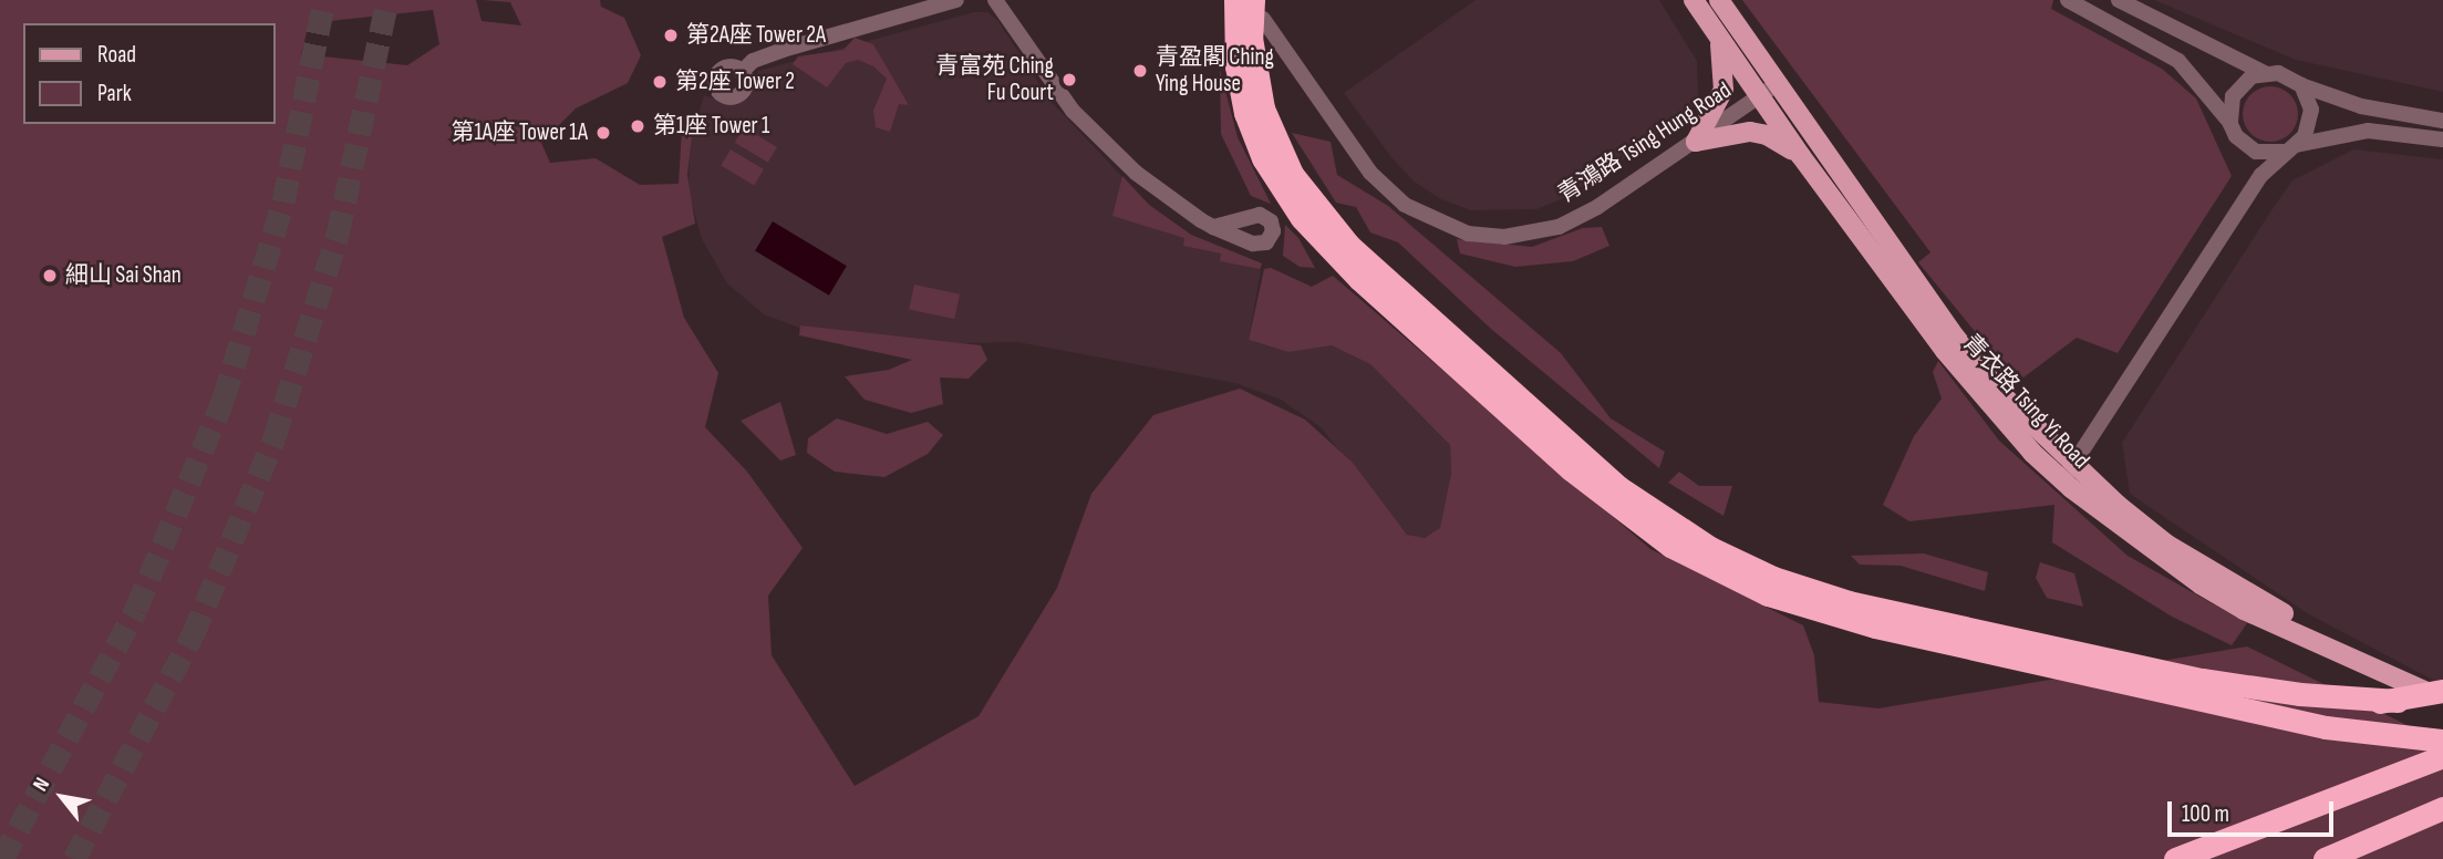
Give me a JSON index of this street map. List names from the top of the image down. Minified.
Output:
{"streets":{"main road":["青衣路 Tsing Yi Road"],"street":["青鴻路 Tsing Hung Road"]},"crossings":[["青鴻路 Tsing Hung Road","青衣路 Tsing Yi Road"]],"places":["第2A座 Tower 2A","青盈閣 Ching Ying House","青富苑 Ching Fu Court","第2座 Tower 2","第1座 Tower 1","第1A座 Tower 1A","細山 Sai Shan"],"legend":["Road","Park"],"scale_bar":"100 m","north":"top left"}
